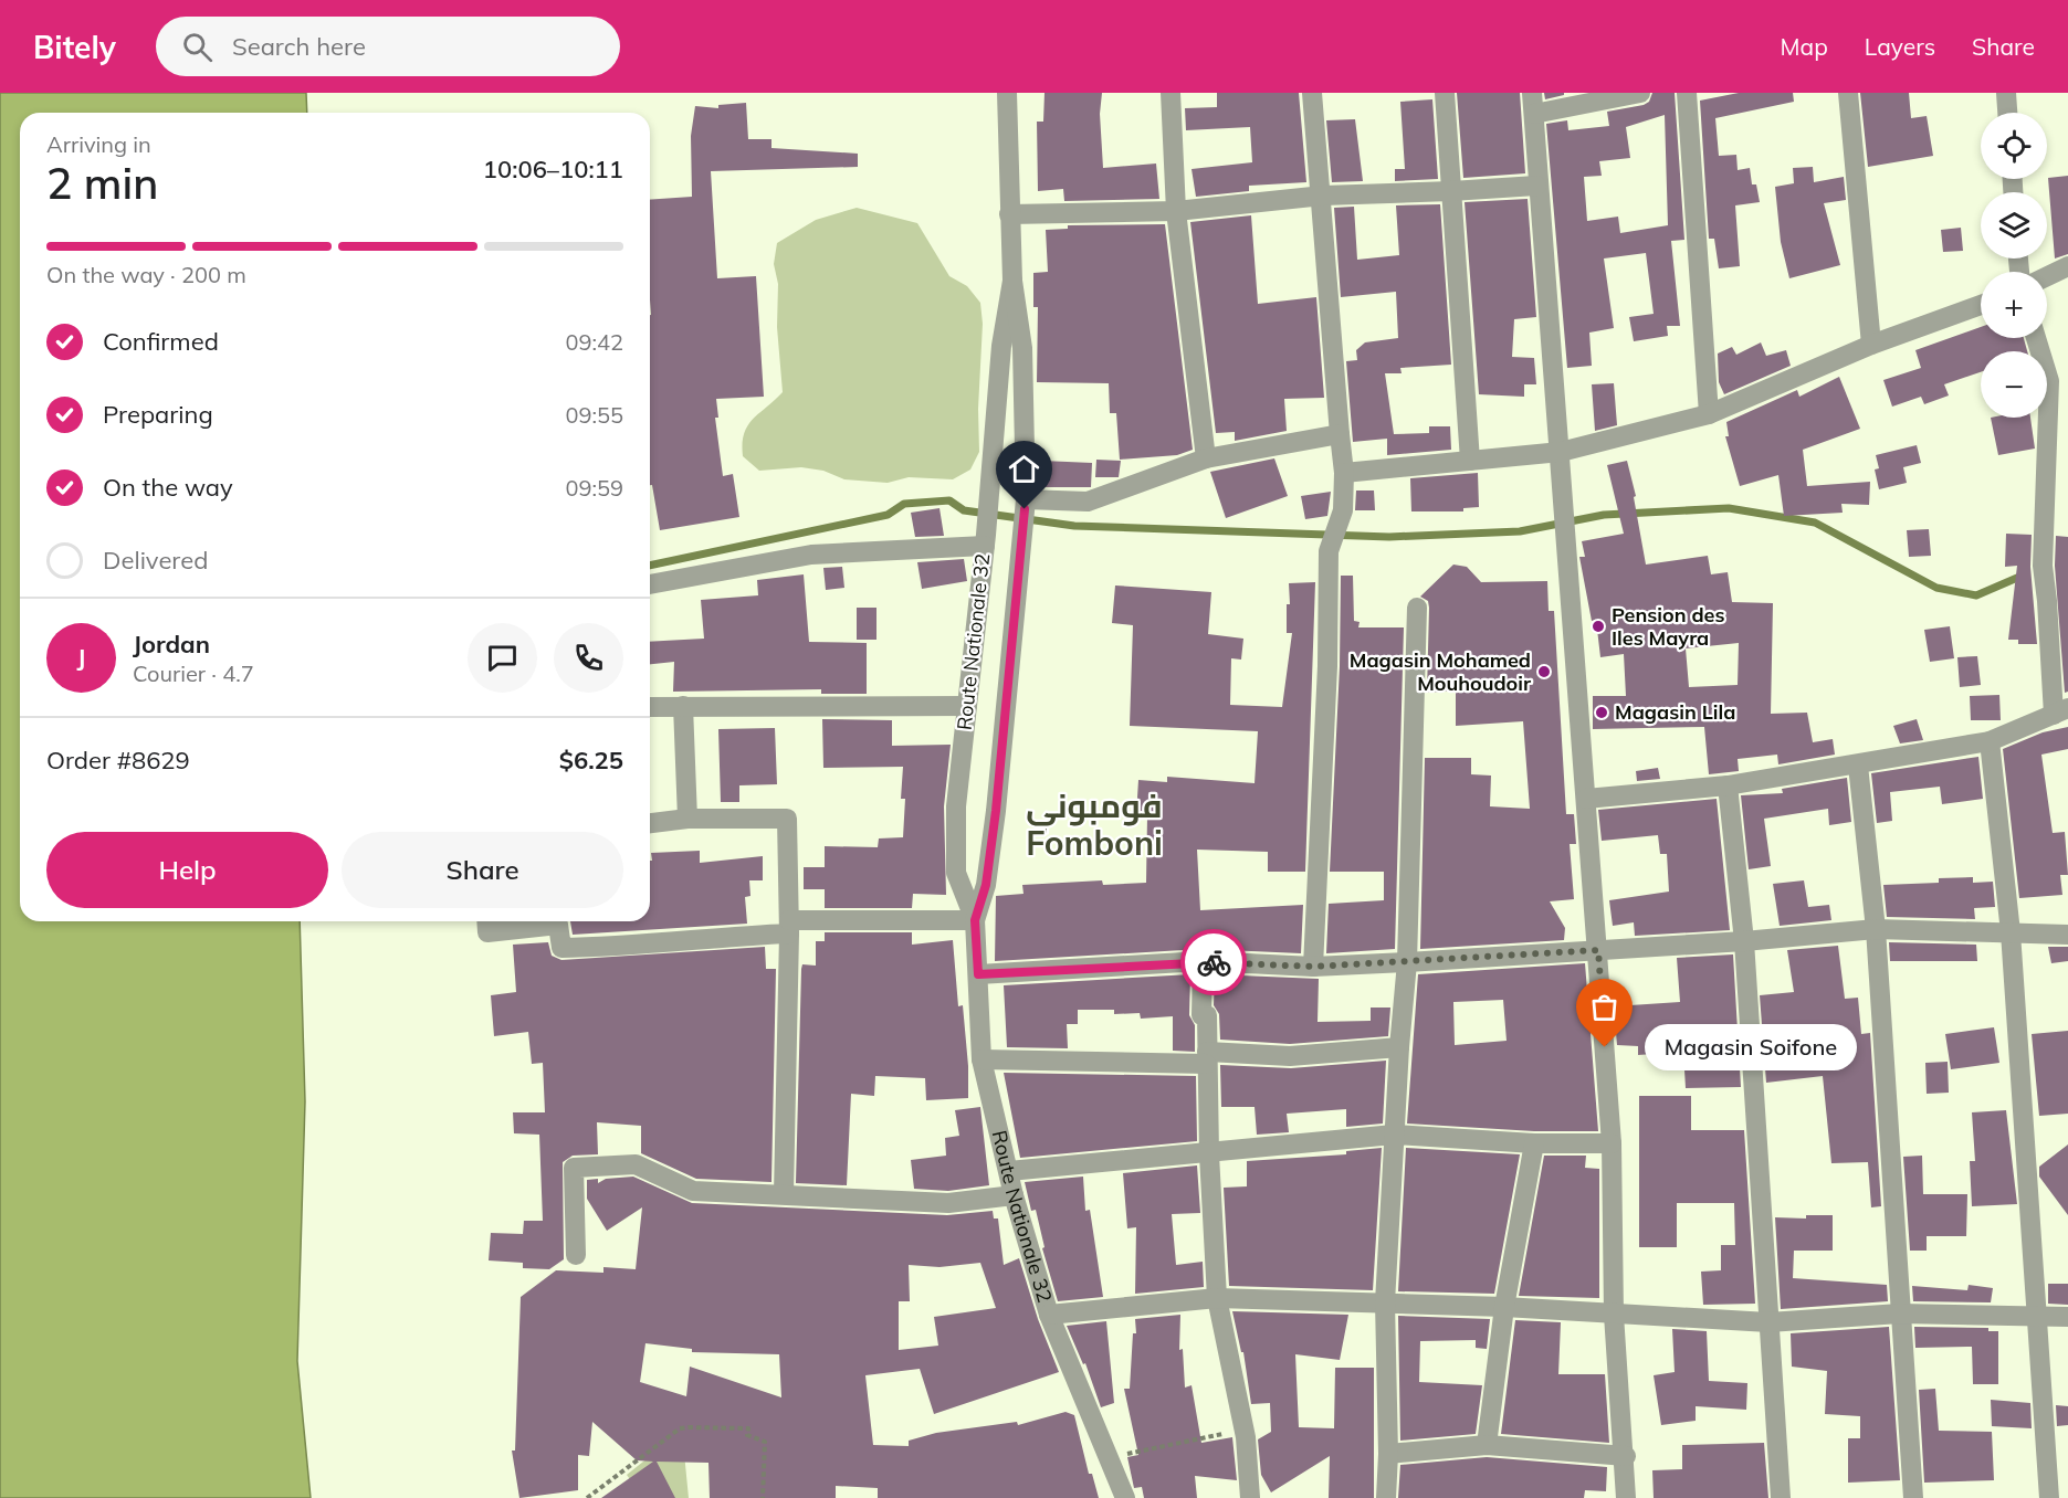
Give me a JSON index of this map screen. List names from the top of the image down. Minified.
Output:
{"streets":{"street":["Route Nationale 32"]},"districts":["فومبوني Fomboni"],"places":["Pension des Iles Mayra","Magasin Mohamed Mouhoudoir","Magasin Lila","Magasin Soifone"],"page":{"header":"Bitely","search":"Search here","nav":["Map","Layers","Share"],"map_buttons":["+","−"],"heading":["2 min","Arriving in","10:06–10:11"],"panel":["Jordan","Courier · 4.7","Order #8629","$6.25"],"bar":"On the way · 200 m","list":[["Confirmed","09:42"],["Preparing","09:55"],["On the way","09:59"],"Delivered"],"round":"J","buttons":["Help","Share"],"bubble":"Magasin Soifone"}}
